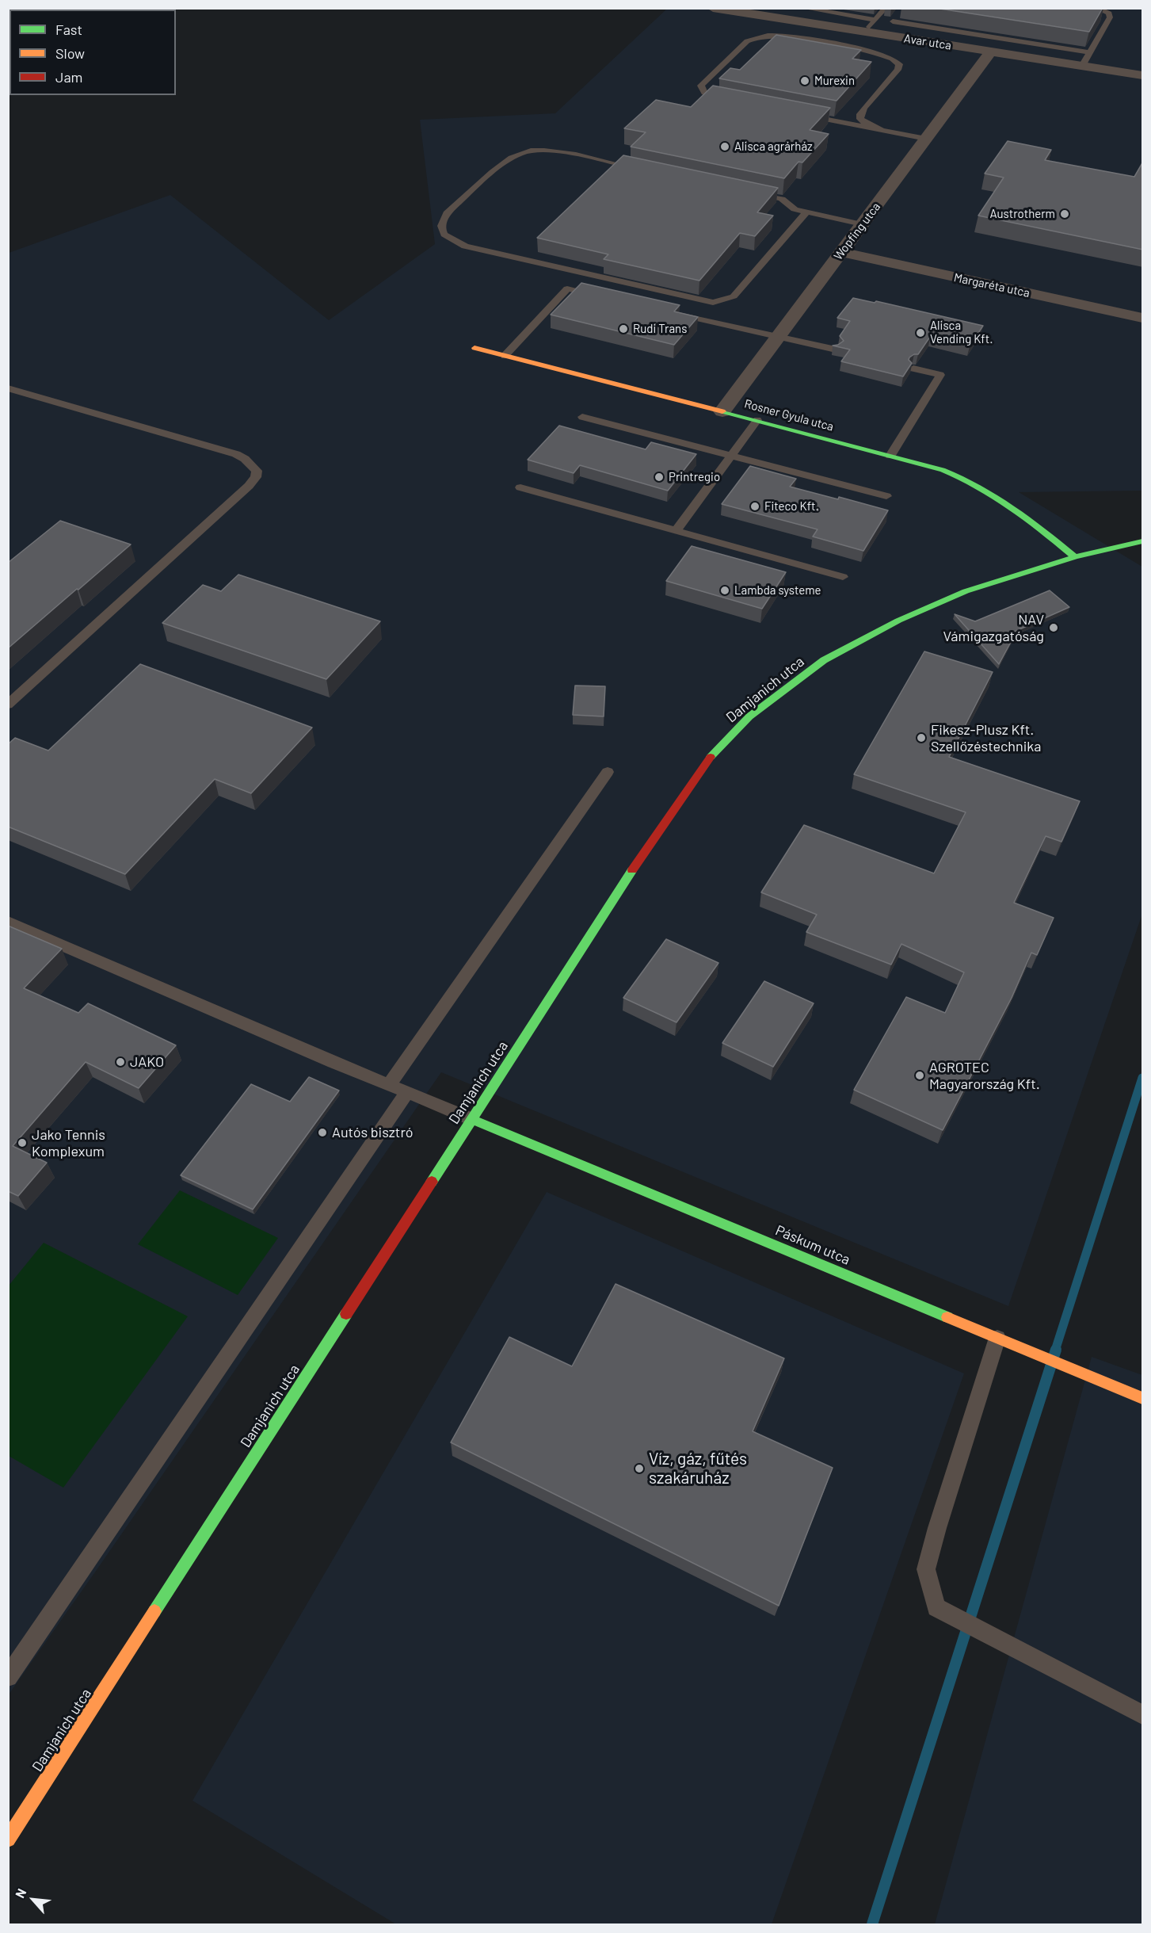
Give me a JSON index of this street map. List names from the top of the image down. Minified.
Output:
{"streets":{"main road":["Rosner Gyula utca","Damjanich utca","Páskum utca"],"street":["Avar utca","Wopfing utca","Margaréta utca"]},"crossings":[["Avar utca","Wopfing utca"],["Wopfing utca","Margaréta utca"],["Wopfing utca","Rosner Gyula utca"],["Rosner Gyula utca","Damjanich utca"],["Damjanich utca","Páskum utca"]],"places":["Murexin","Alisca agrárház","Austrotherm","Rudi Trans","Alisca Vending Kft.","Printregio","Fiteco Kft.","Lambda systeme","NAV Vámigazgatóság","Fikesz-Plusz Kft. Szellőzéstechnika","JAKO","AGROTEC Magyarország Kft.","Autós bisztró","Jako Tennis Komplexum","Víz, gáz, fűtés szakáruház"],"legend":["Fast","Slow","Jam"],"north":"top left"}
